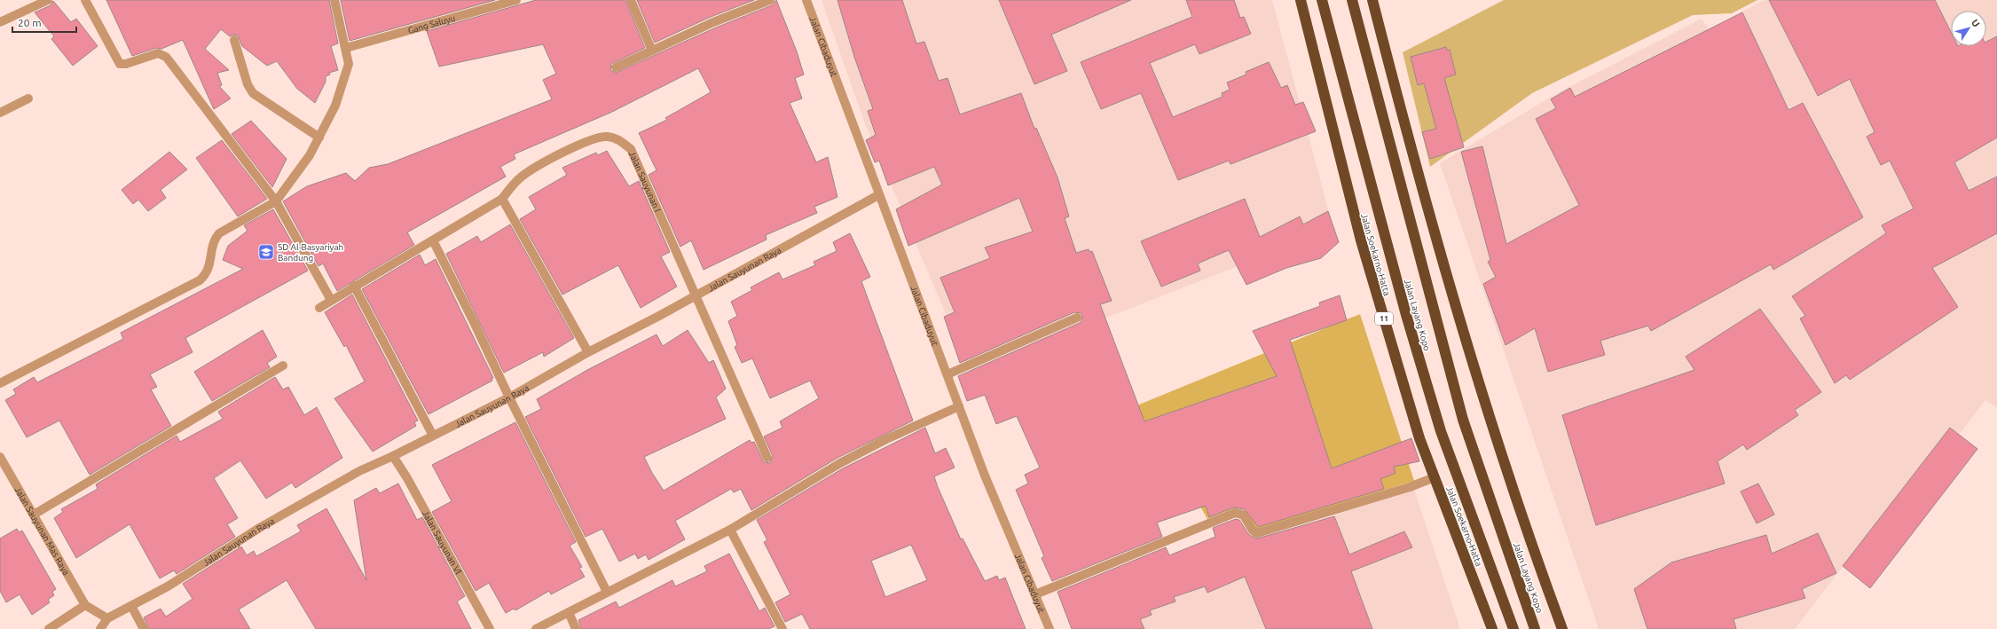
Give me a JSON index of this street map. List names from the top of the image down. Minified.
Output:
{"streets":{"highway":["Jalan Soekarno-Hatta","Jalan Layang Kopo","11"],"street":["Gang Saluyu","Jalan Cibaduyut","Jalan Sauyunan I","Jalan Sauyunan Raya","Jalan Sauyunan Mas Raya","Jalan Sauyunan Vl"]},"crossings":[["Jalan Cibaduyut","Jalan Sauyunan Raya"],["Jalan Sauyunan I","Jalan Sauyunan Raya"],["Jalan Sauyunan Raya","Jalan Sauyunan Vl"]],"places":{"school or university":["SD Al-Basyariyah Bandung"]},"scale_bar":"20 m","north":"top right"}
